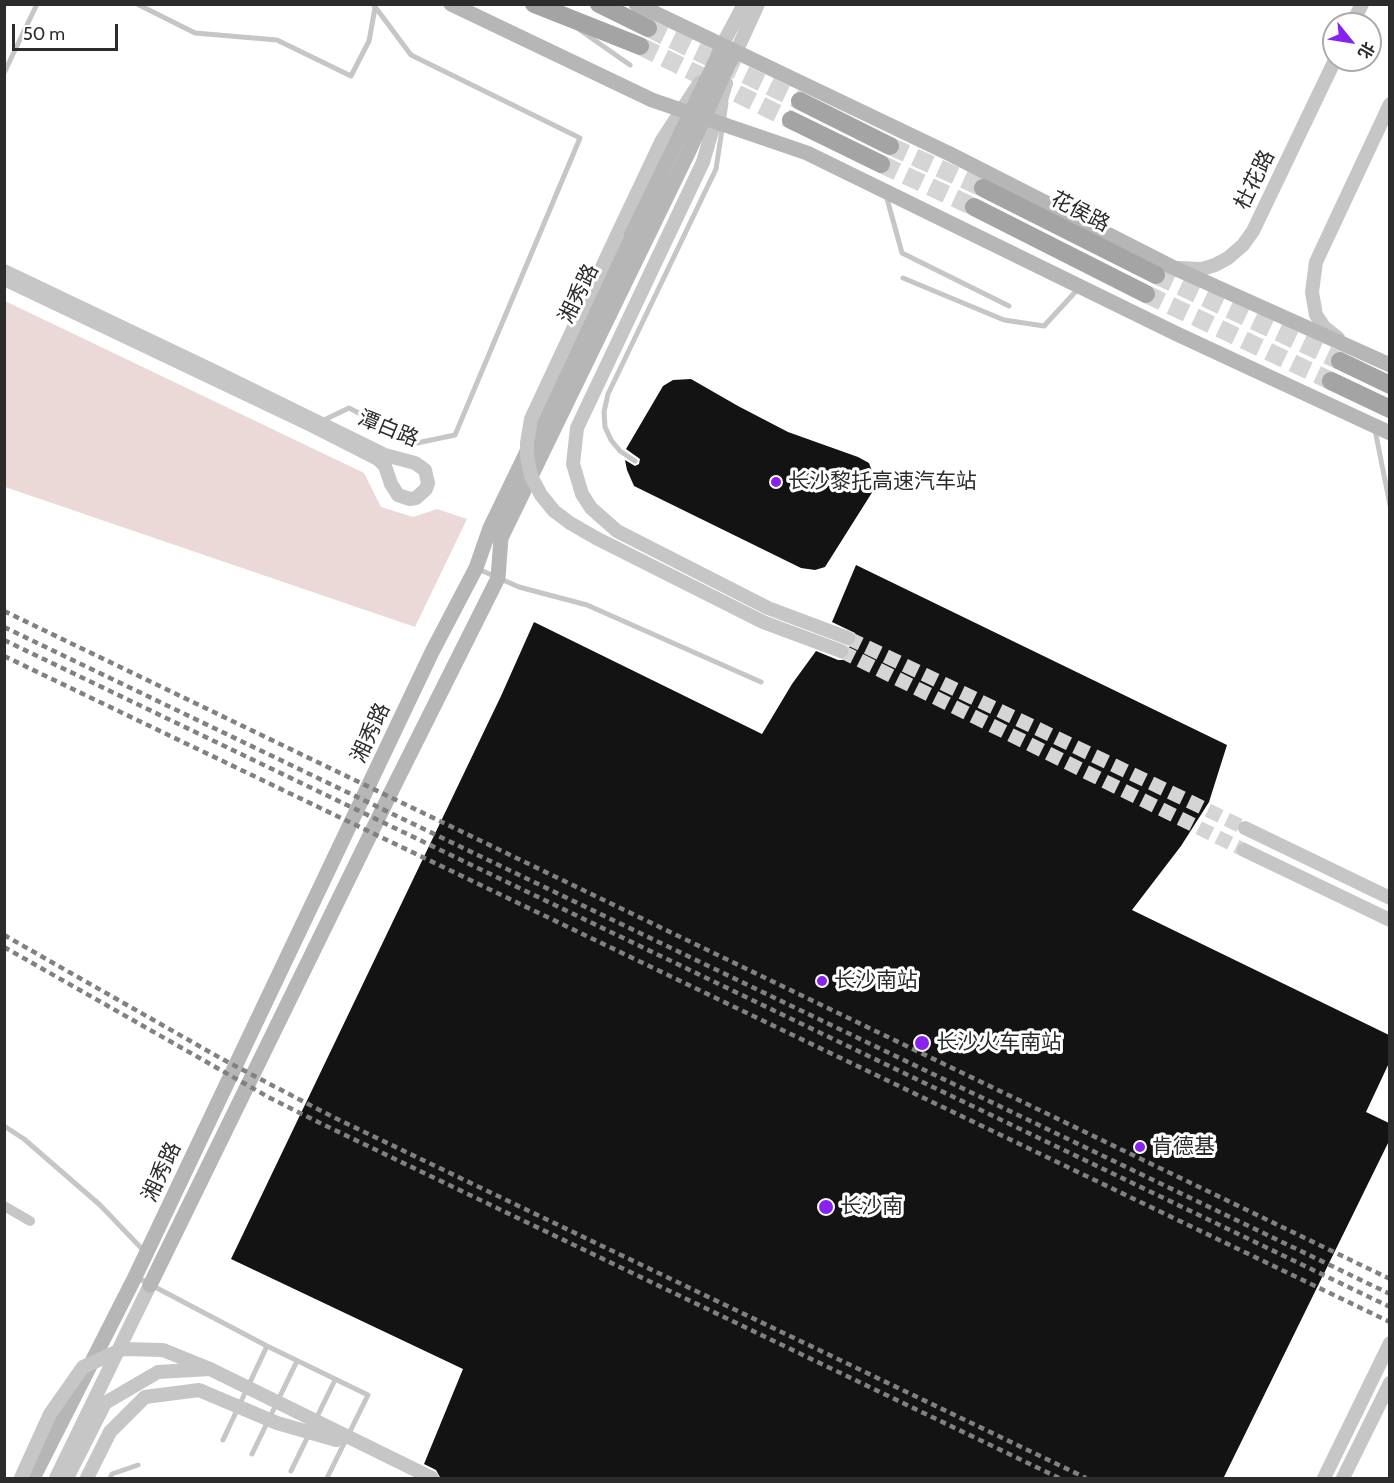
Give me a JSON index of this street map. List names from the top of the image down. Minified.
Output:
{"streets":{"main road":["花侯路","湘秀路"],"street":["杜花路","潭白路"]},"crossings":[["杜花路","花侯路"]],"places":["长沙黎托高速汽车站","长沙南站","长沙火车南站","肯德基","长沙南"],"scale_bar":"50 m","north":"bottom right"}
